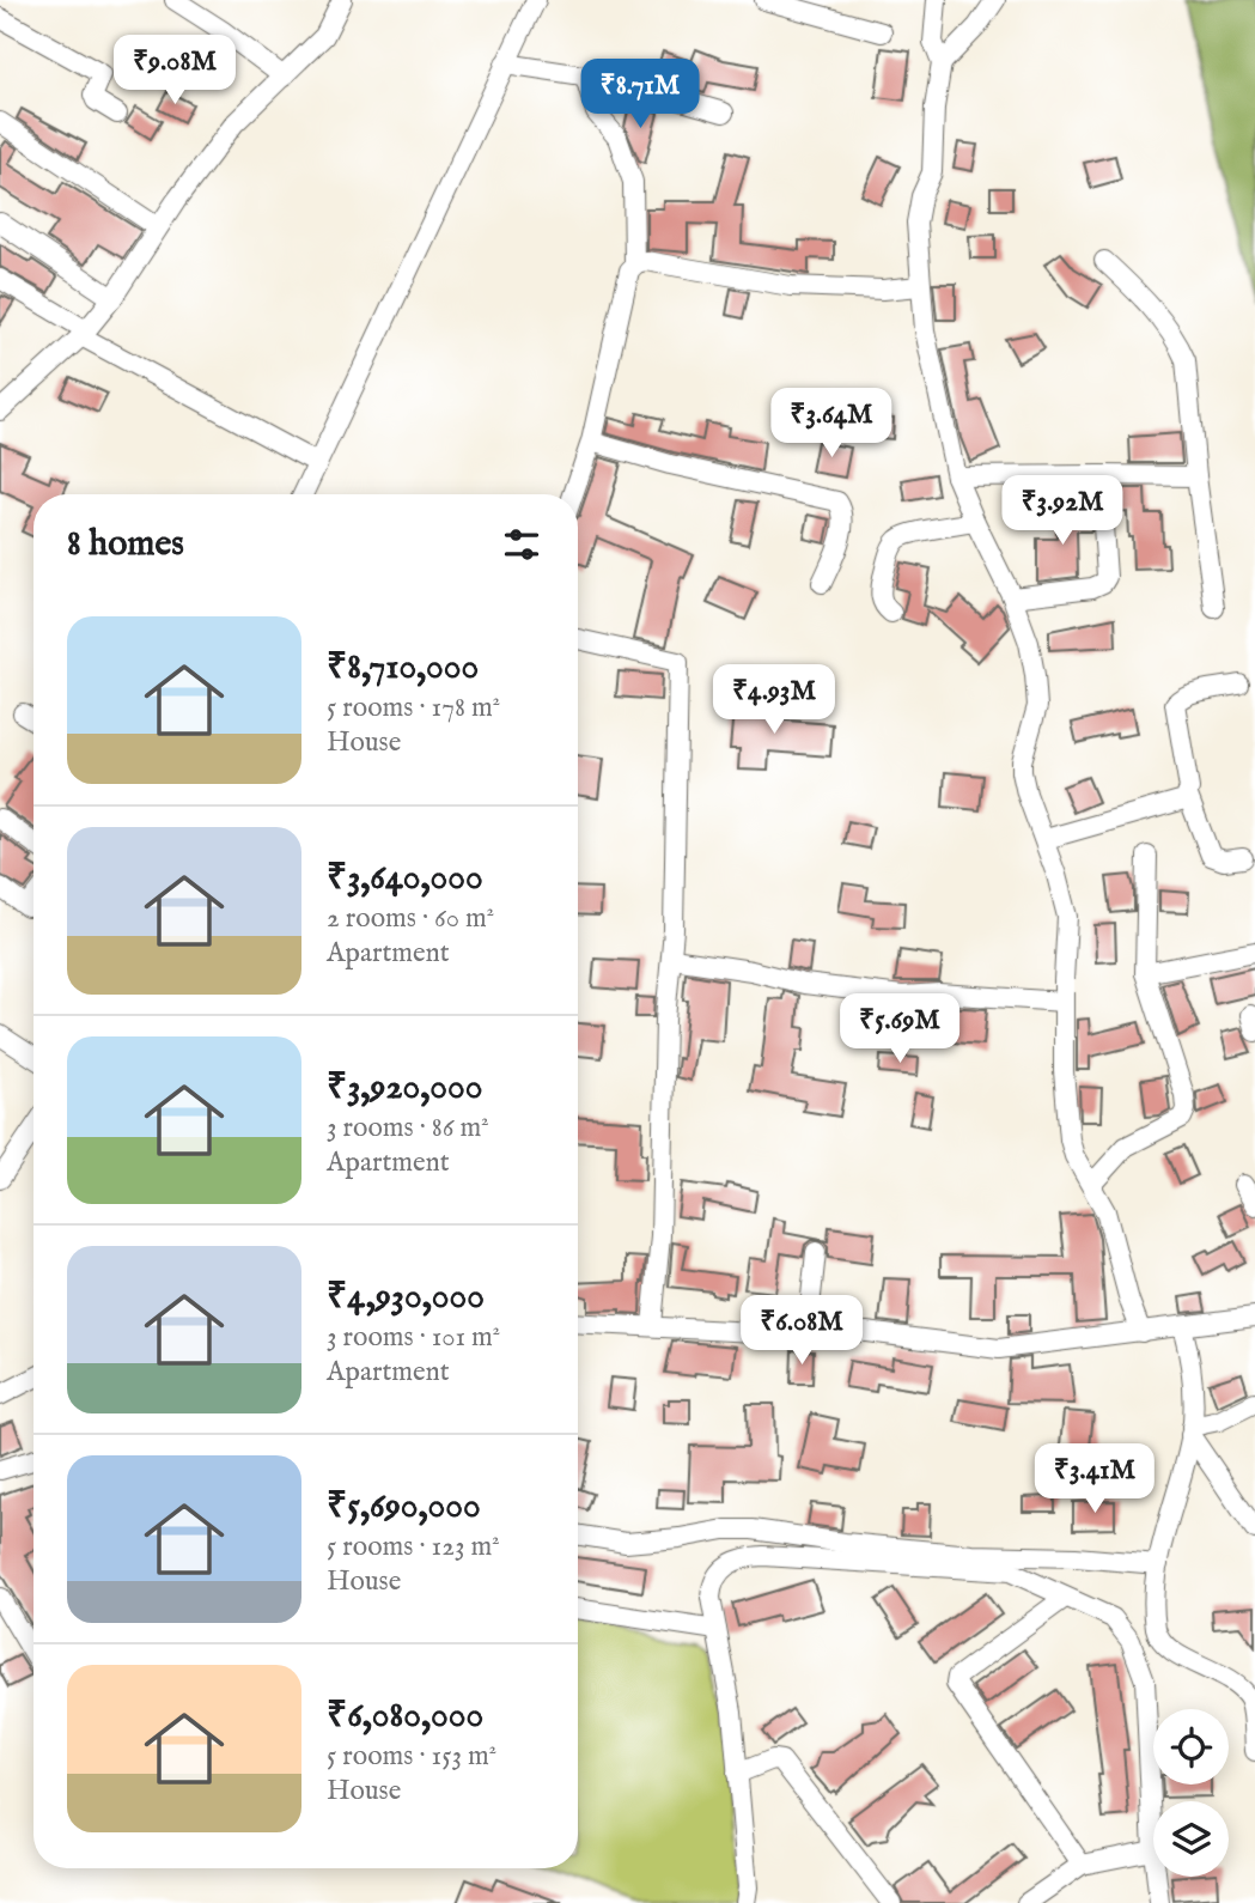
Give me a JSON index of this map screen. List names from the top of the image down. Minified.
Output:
{"page":{"price":["₹9.08M","₹8.71M","₹3.64M","₹3.92M","₹4.93M","₹5.69M","₹6.08M","₹3.41M"],"heading":"8 homes","list":[{"name":"₹8,710,000","note":"5 rooms · 178 m² · House"},{"name":"₹3,640,000","note":"2 rooms · 60 m² · Apartment"},{"name":"₹3,920,000","note":"3 rooms · 86 m² · Apartment"},{"name":"₹4,930,000","note":"3 rooms · 101 m² · Apartment"},{"name":"₹5,690,000","note":"5 rooms · 123 m² · House"},{"name":"₹6,080,000","note":"5 rooms · 153 m² · House"}]}}
